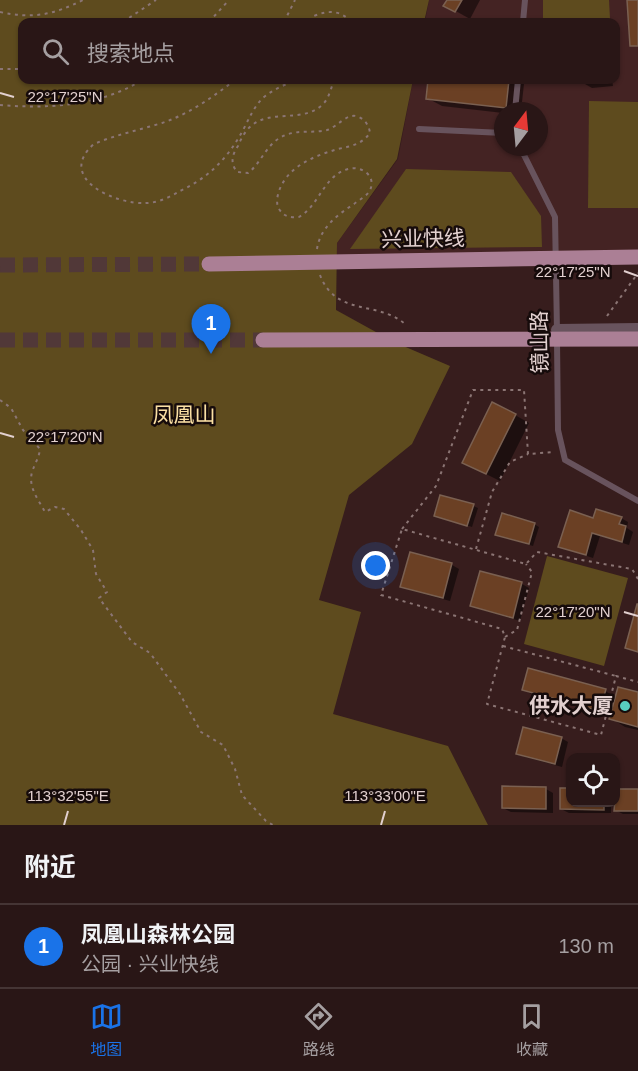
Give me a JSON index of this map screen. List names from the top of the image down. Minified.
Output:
{"streets":{"main road":["兴业快线"],"lane":["镜山路"]},"parks":["凤凰山"],"places":["供水大厦"],"north":"top","page":{"search":"搜索地点","pins":"1","heading":"附近","list":[{"mark":"1","name":"凤凰山森林公园","note":"公园 · 兴业快线","value":"130 m"}],"nav":["地图","路线","收藏"]},"coordinates":["22°17'25\"N","22°17'20\"N","113°32'55\"E","113°33'00\"E"]}
